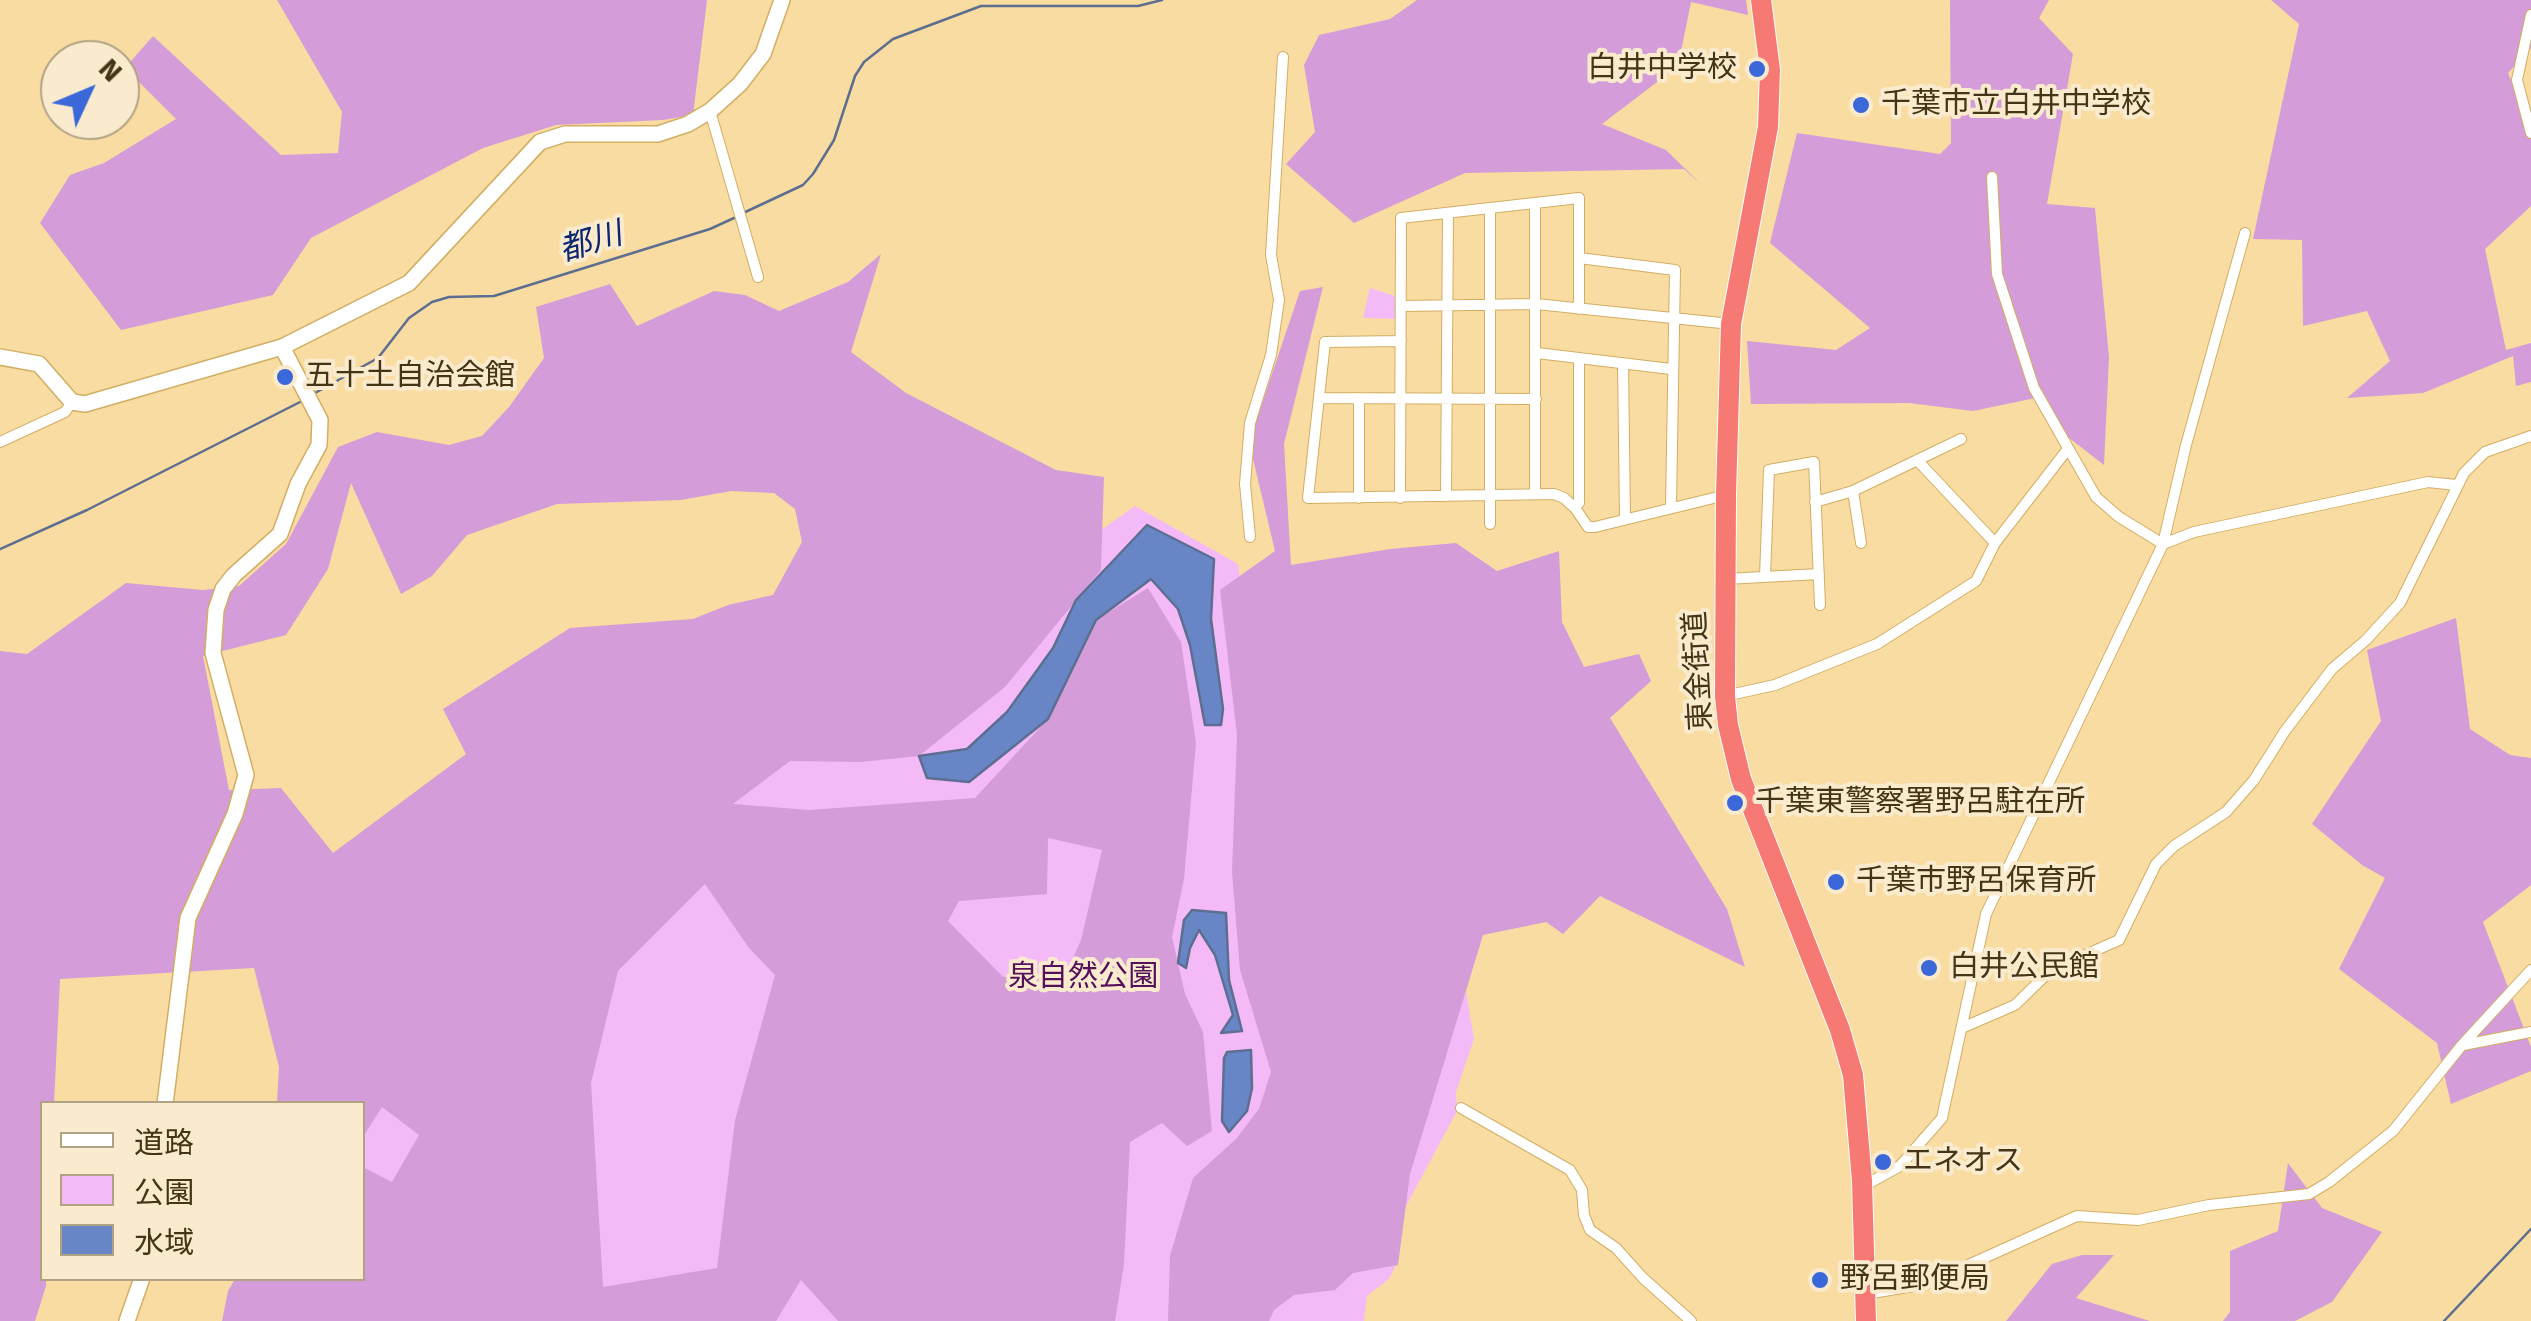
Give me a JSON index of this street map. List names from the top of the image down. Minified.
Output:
{"streets":{"highway":["東金街道"]},"water":["都川"],"parks":["泉自然公園"],"places":["白井中学校","千葉市立白井中学校","五十土自治会館","千葉東警察署野呂駐在所","千葉市野呂保育所","白井公民館","エネオス","野呂郵便局"],"legend":["道路","公園","水域"],"north":"top right"}
